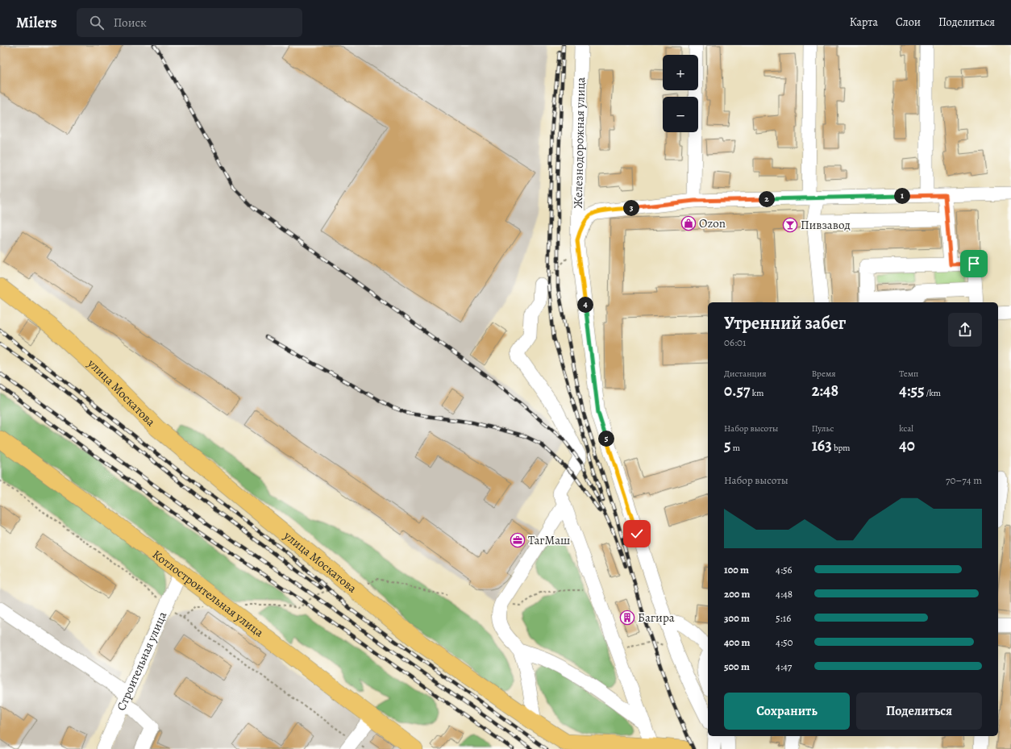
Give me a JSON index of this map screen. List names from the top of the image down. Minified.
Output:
{"streets":{"main road":["улица Москатова","Котлостроительная улица"],"street":["Железнодорожная улица","Строительная улица"]},"crossings":[["Котлостроительная улица","Строительная улица"]],"places":{"shop":["Ozon"],"bar":["Пивзавод"],"office":["ТагМаш"],"building":["Багира"]},"page":{"header":"Milers","search":"Поиск","nav":["Карта","Слои","Поделиться"],"map_buttons":["+","−"],"pins":["1","2","3","4","5"],"heading":["Утренний забег","06:01"],"stats":[["Дистанция","0.57 km"],["Время","2:48"],["Темп","4:55 /km"],["Набор высоты","5 m"],["Пульс","163 bpm"],["kcal","40"]],"chart":["Набор высоты","70–74 m"],"list":[{"name":"100 m","note":"4:56"},{"name":"200 m","note":"4:48"},{"name":"300 m","note":"5:16"},{"name":"400 m","note":"4:50"},{"name":"500 m","note":"4:47"}],"buttons":["Сохранить","Поделиться"]}}
